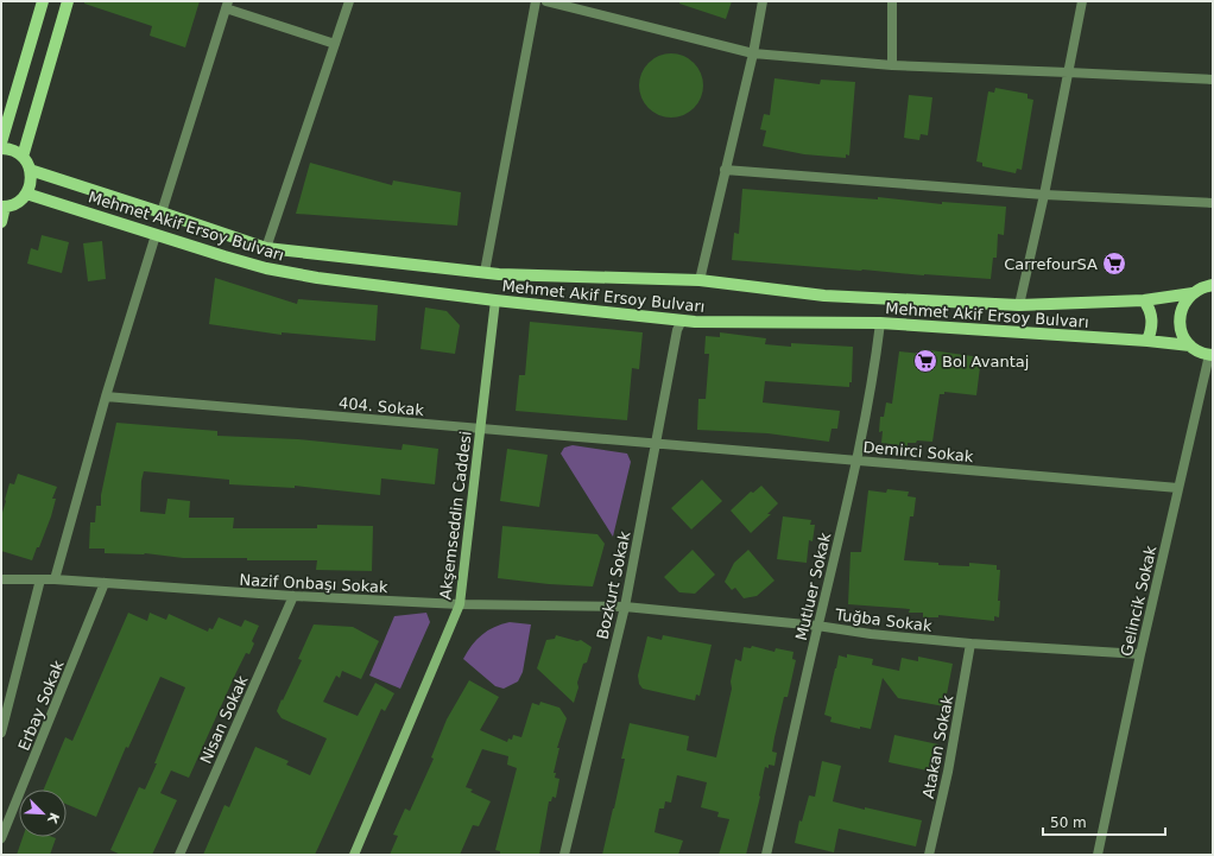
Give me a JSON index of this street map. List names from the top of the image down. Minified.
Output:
{"streets":{"main road":["Mehmet Akif Ersoy Bulvarı","Akşemseddin Caddesi"],"street":["404. Sokak","Demirci Sokak","Nazif Onbaşı Sokak","Bozkurt Sokak","Mutluer Sokak","Gelincik Sokak","Tuğba Sokak","Erbay Sokak","Nisan Sokak","Atakan Sokak"]},"crossings":[["Mehmet Akif Ersoy Bulvarı","Akşemseddin Caddesi"],["Mehmet Akif Ersoy Bulvarı","Bozkurt Sokak"],["Mehmet Akif Ersoy Bulvarı","Mutluer Sokak"],["Mehmet Akif Ersoy Bulvarı","Gelincik Sokak"],["404. Sokak","Demirci Sokak"],["404. Sokak","Akşemseddin Caddesi"],["404. Sokak","Bozkurt Sokak"],["Demirci Sokak","Bozkurt Sokak"],["Demirci Sokak","Mutluer Sokak"],["Demirci Sokak","Gelincik Sokak"],["Akşemseddin Caddesi","Nazif Onbaşı Sokak"],["Nazif Onbaşı Sokak","Bozkurt Sokak"],["Nazif Onbaşı Sokak","Tuğba Sokak"],["Nazif Onbaşı Sokak","Erbay Sokak"],["Nazif Onbaşı Sokak","Nisan Sokak"],["Bozkurt Sokak","Tuğba Sokak"],["Mutluer Sokak","Tuğba Sokak"],["Gelincik Sokak","Tuğba Sokak"],["Tuğba Sokak","Atakan Sokak"]],"places":{"supermarket":["CarrefourSA","Bol Avantaj"]},"scale_bar":"50 m","north":"bottom right"}
